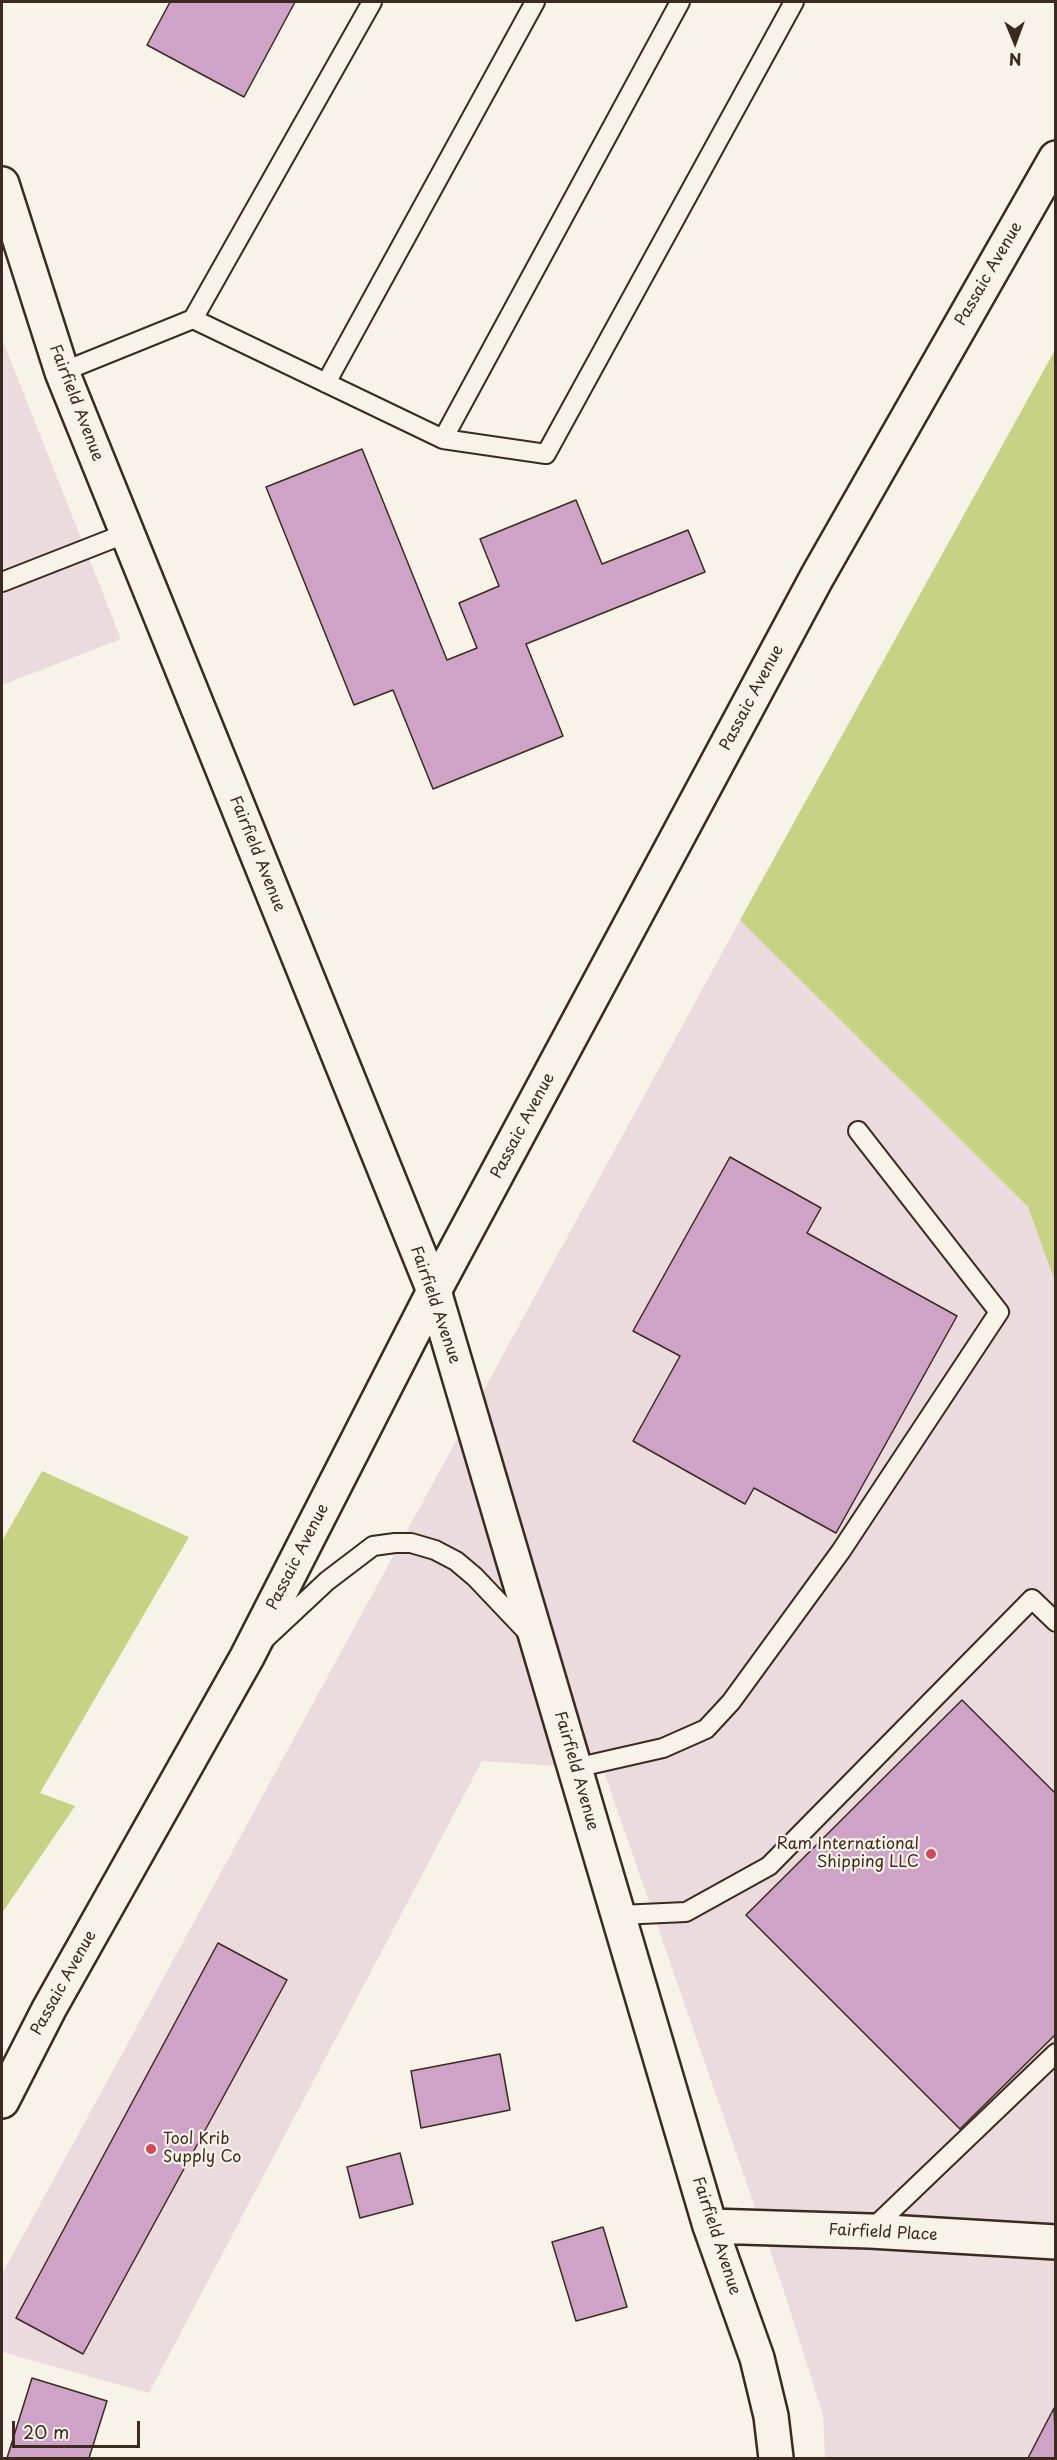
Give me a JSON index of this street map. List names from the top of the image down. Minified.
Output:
{"streets":{"street":["Passaic Avenue","Fairfield Avenue","Fairfield Place"]},"crossings":[["Passaic Avenue","Fairfield Avenue"],["Fairfield Avenue","Fairfield Place"]],"places":["Ram International Shipping LLC","Tool Krib Supply Co"],"scale_bar":"20 m","north":"bottom"}
